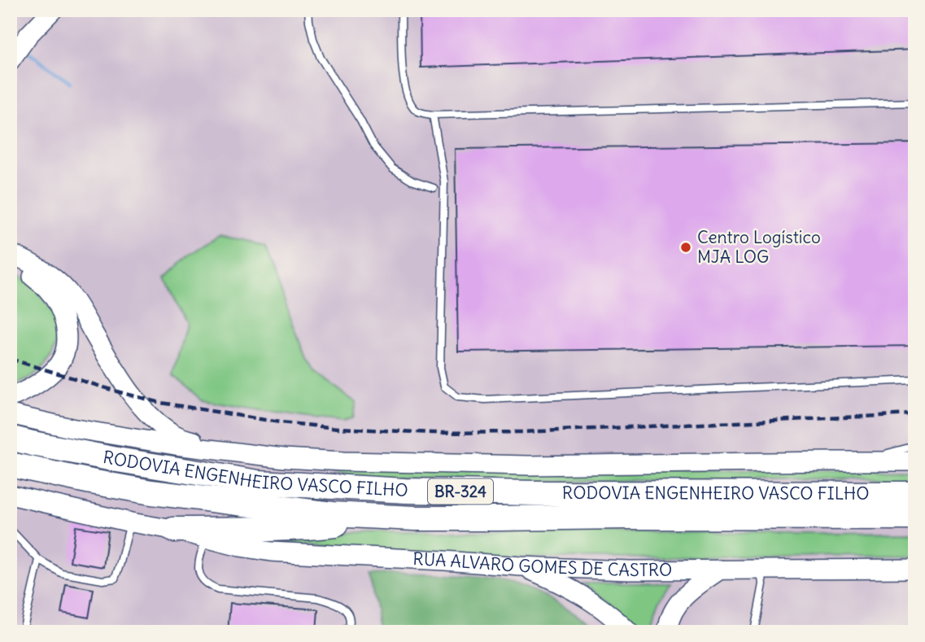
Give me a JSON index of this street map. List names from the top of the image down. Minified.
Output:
{"streets":{"highway":["RODOVIA ENGENHEIRO VASCO FILHO","BR-324"],"main road":["RUA ALVARO GOMES DE CASTRO"]},"places":["Centro Logístico MJA LOG"]}
